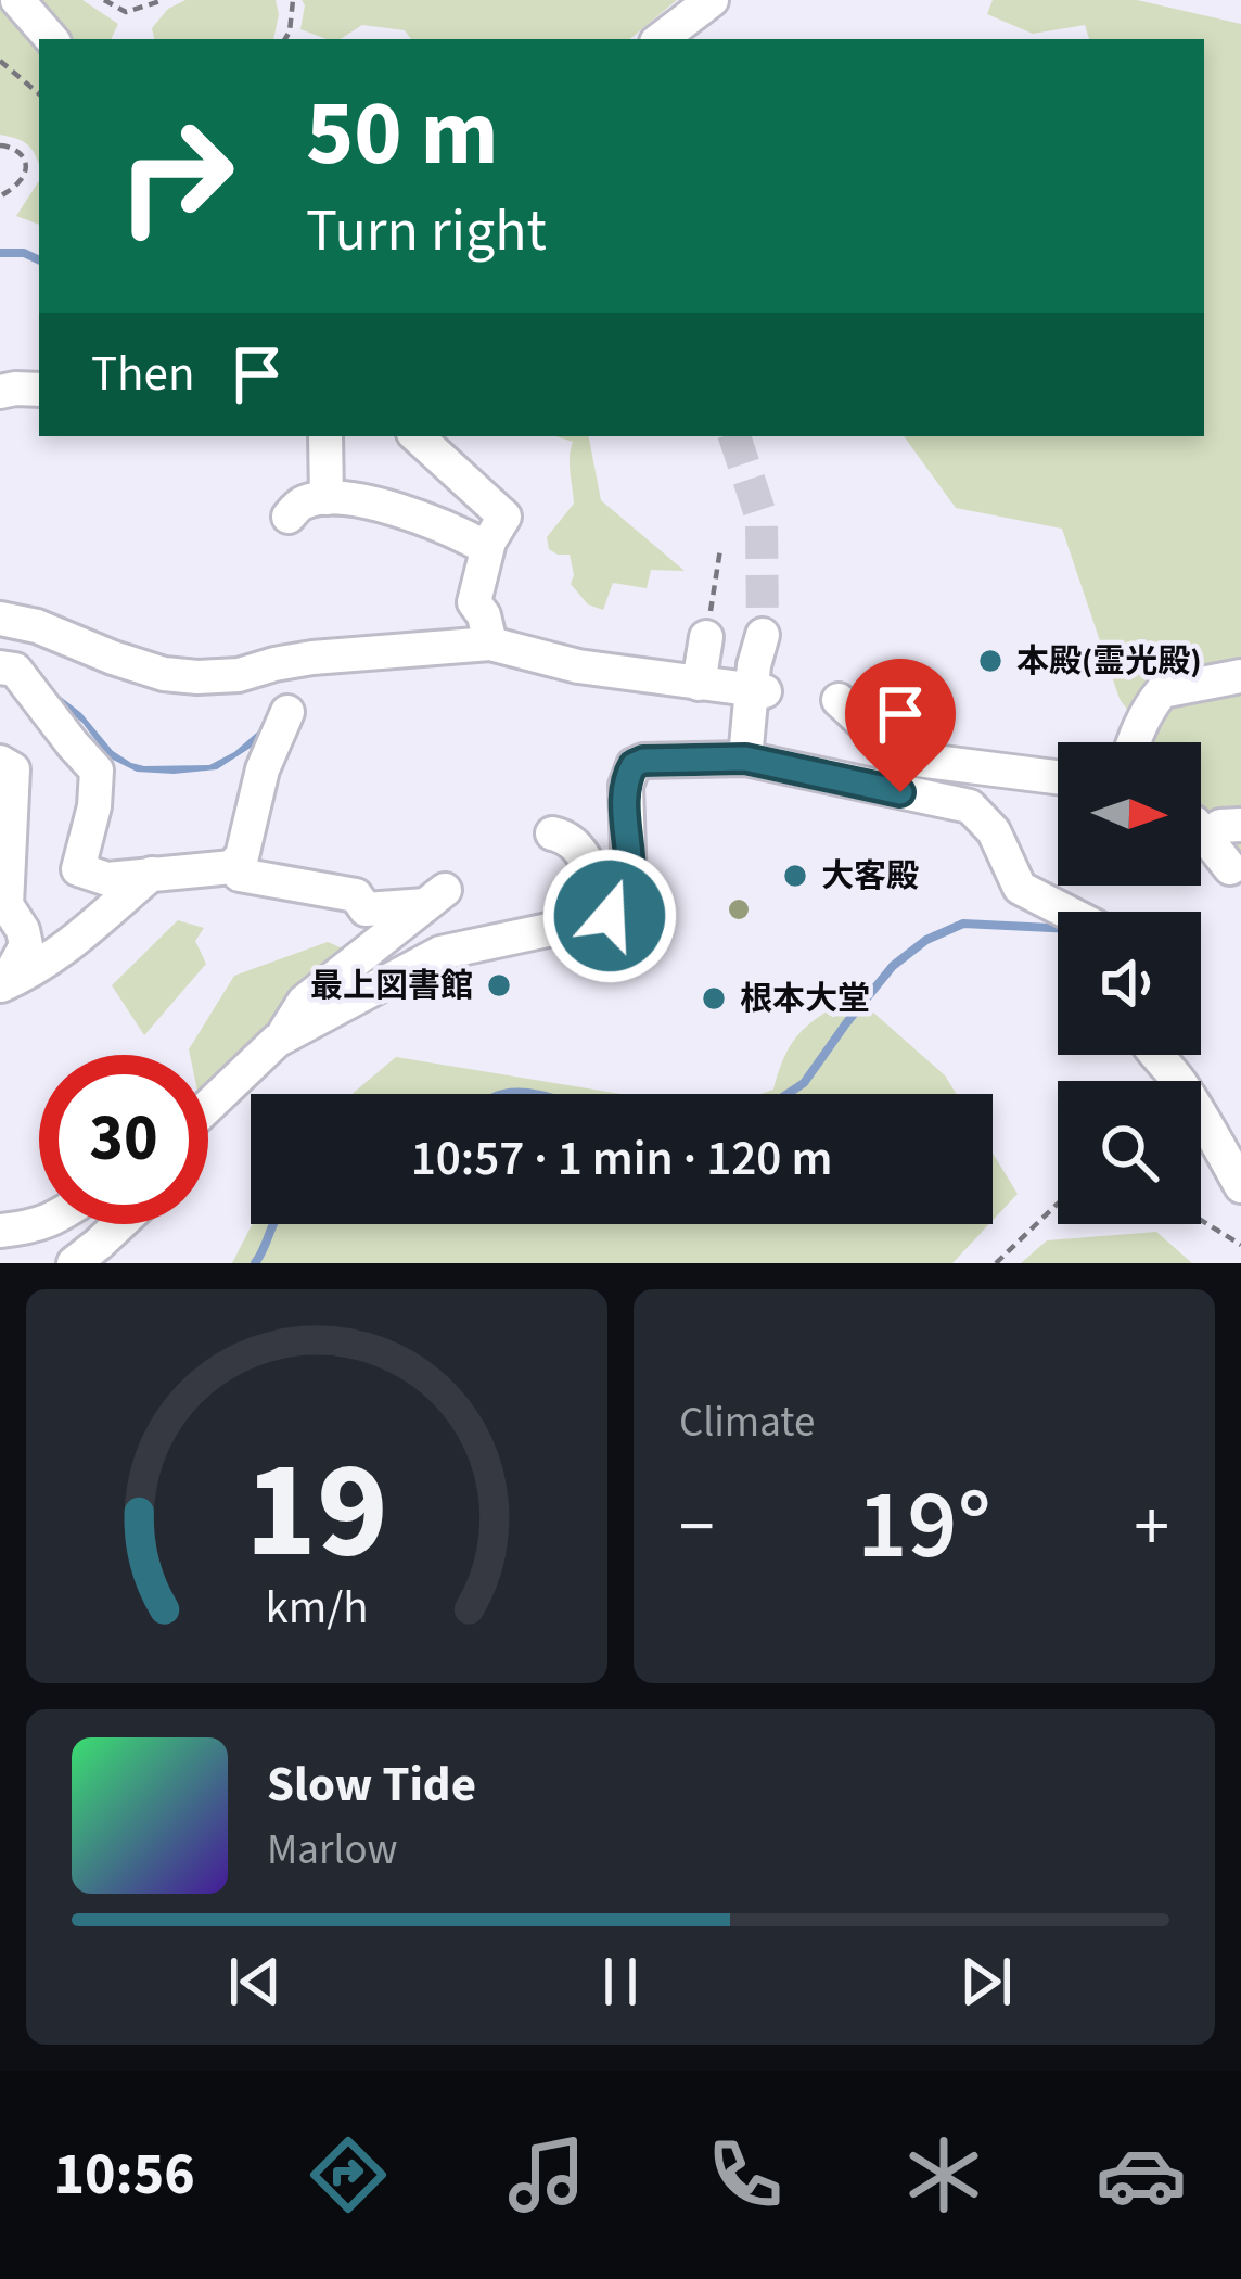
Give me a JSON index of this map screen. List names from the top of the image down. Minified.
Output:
{"places":["本殿(霊光殿)","大客殿","最上図書館","根本大堂"],"north":"right","page":{"turn":["50 m","Turn right"],"then":"Then","limit":"30","trip":"10:57 · 1 min · 120 m","tile":"Climate","heat":["−","19°","+"],"song":["Slow Tide","Marlow"],"tabs":"10:56","gauge":["19","km/h"]}}
